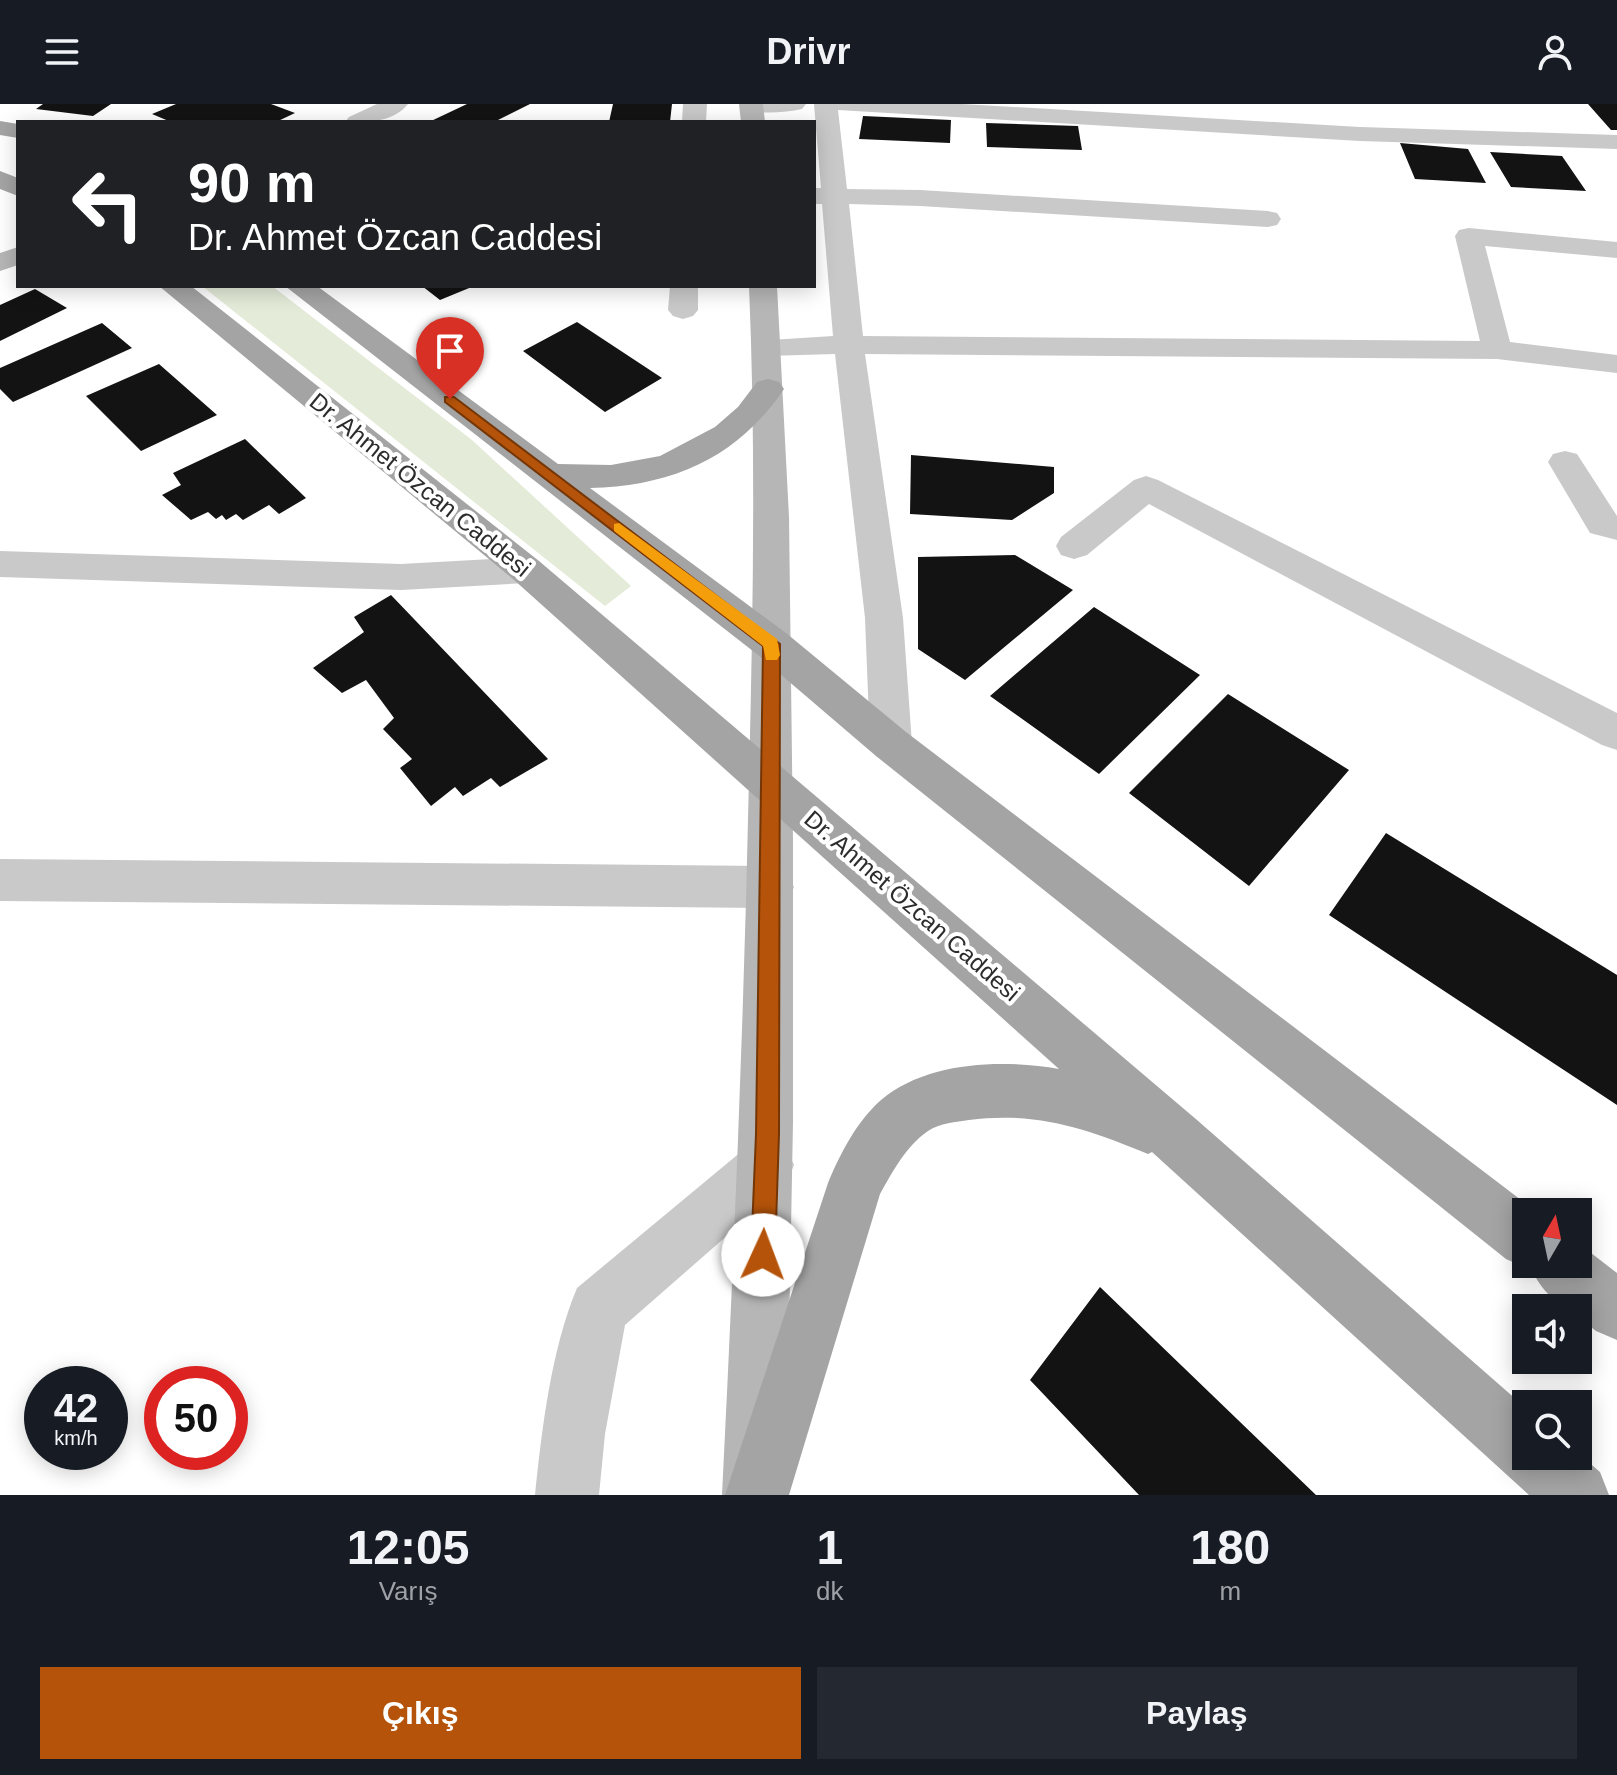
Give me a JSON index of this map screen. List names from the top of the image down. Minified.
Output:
{"streets":{"main road":["Dr. Ahmet Özcan Caddesi"]},"north":"top","page":{"header":"Drivr","turn":["90 m","Dr. Ahmet Özcan Caddesi"],"speed":"42 km/h","limit":"50","eta":["12:05","Varış","1","dk","180","m"],"buttons":["Çıkış","Paylaş"]}}
